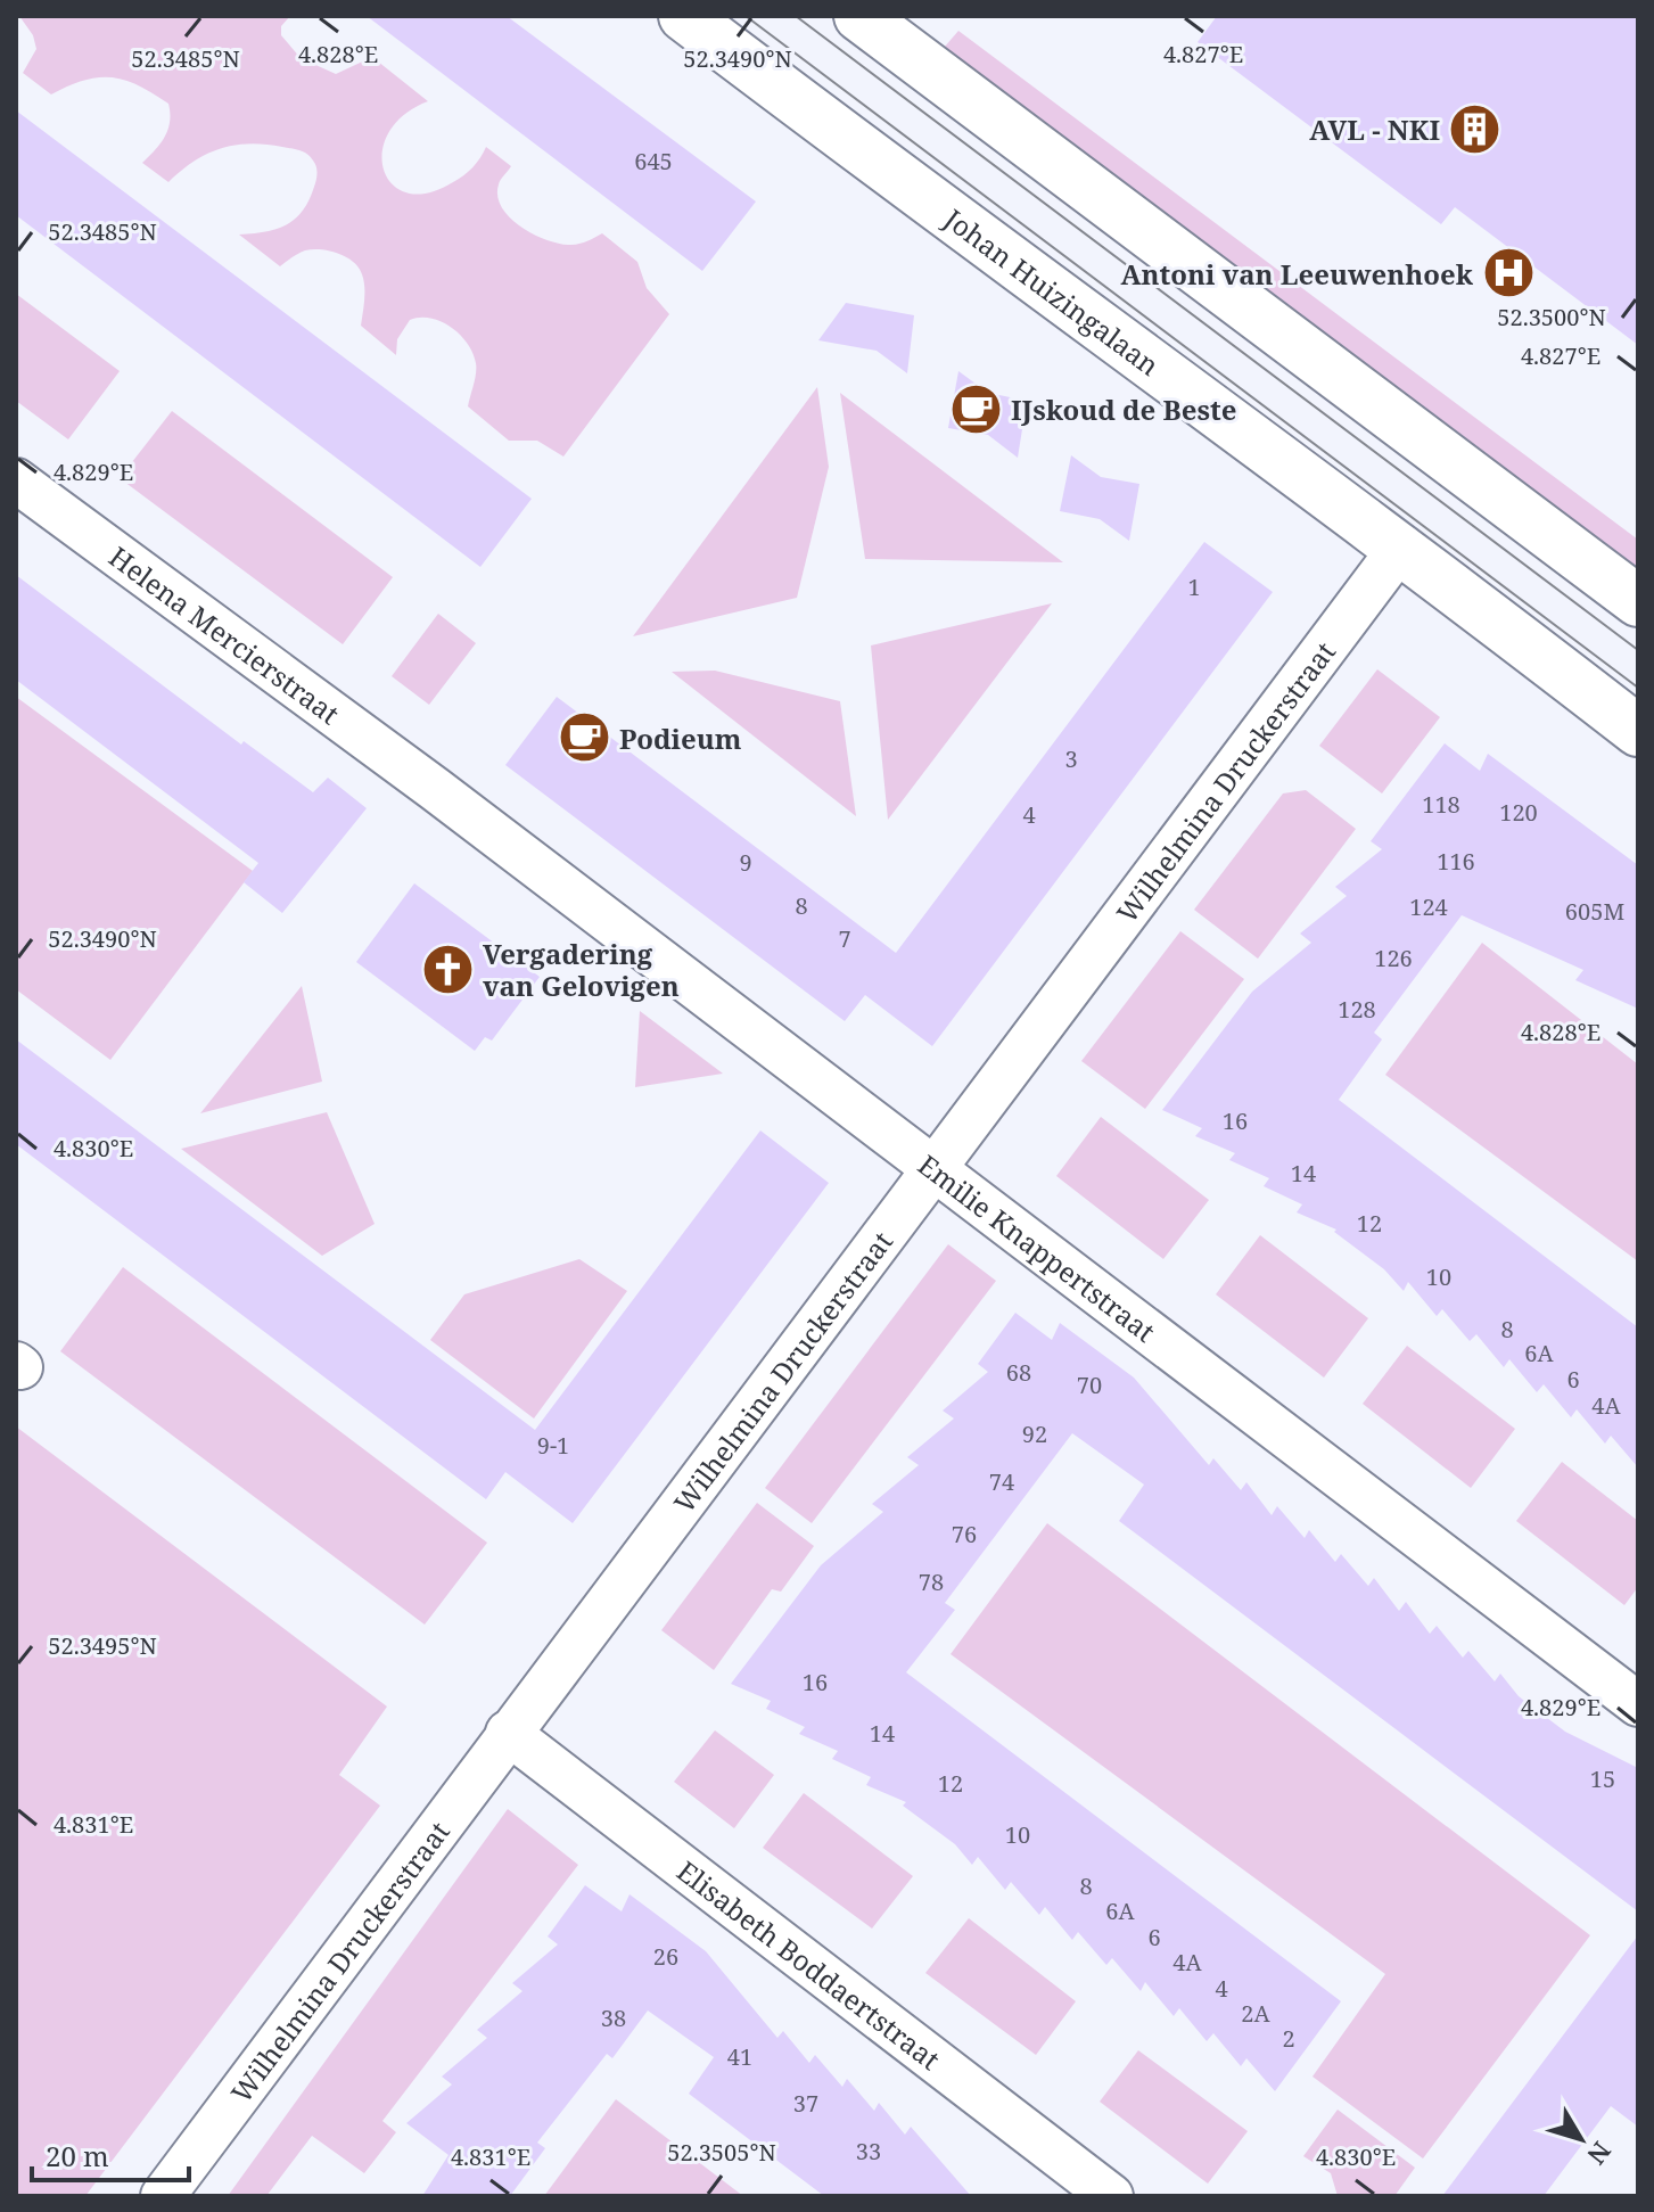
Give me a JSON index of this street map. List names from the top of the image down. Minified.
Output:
{"streets":{"main road":["Johan Huizingalaan"],"street":["Helena Mercierstraat","Wilhelmina Druckerstraat","Emilie Knappertstraat","Elisabeth Boddaertstraat"]},"crossings":[["Johan Huizingalaan","Wilhelmina Druckerstraat"],["Helena Mercierstraat","Emilie Knappertstraat"],["Wilhelmina Druckerstraat","Emilie Knappertstraat"],["Wilhelmina Druckerstraat","Elisabeth Boddaertstraat"]],"places":{"building":["AVL - NKI"],"hospital":["Antoni van Leeuwenhoek"],"cafe":["IJskoud de Beste","Podieum"],"church":["Vergadering van Gelovigen"]},"house_numbers":["645","1","3","118","120","4","116","9","8","124","605M","7","126","128","16","14","12","10","8","6A","68","6","70","4A","92","9-1","74","76","78","16","14","15","12","10","8","6A","6","26","4A","4","2A","38","2","41","37","33"],"scale_bar":"20 m","north":"bottom right","coordinates":["4.828°E","4.827°E","52.3485°N","52.3490°N","52.3500°N","4.829°E","4.830°E","52.3495°N","4.831°E","52.3505°N"]}
